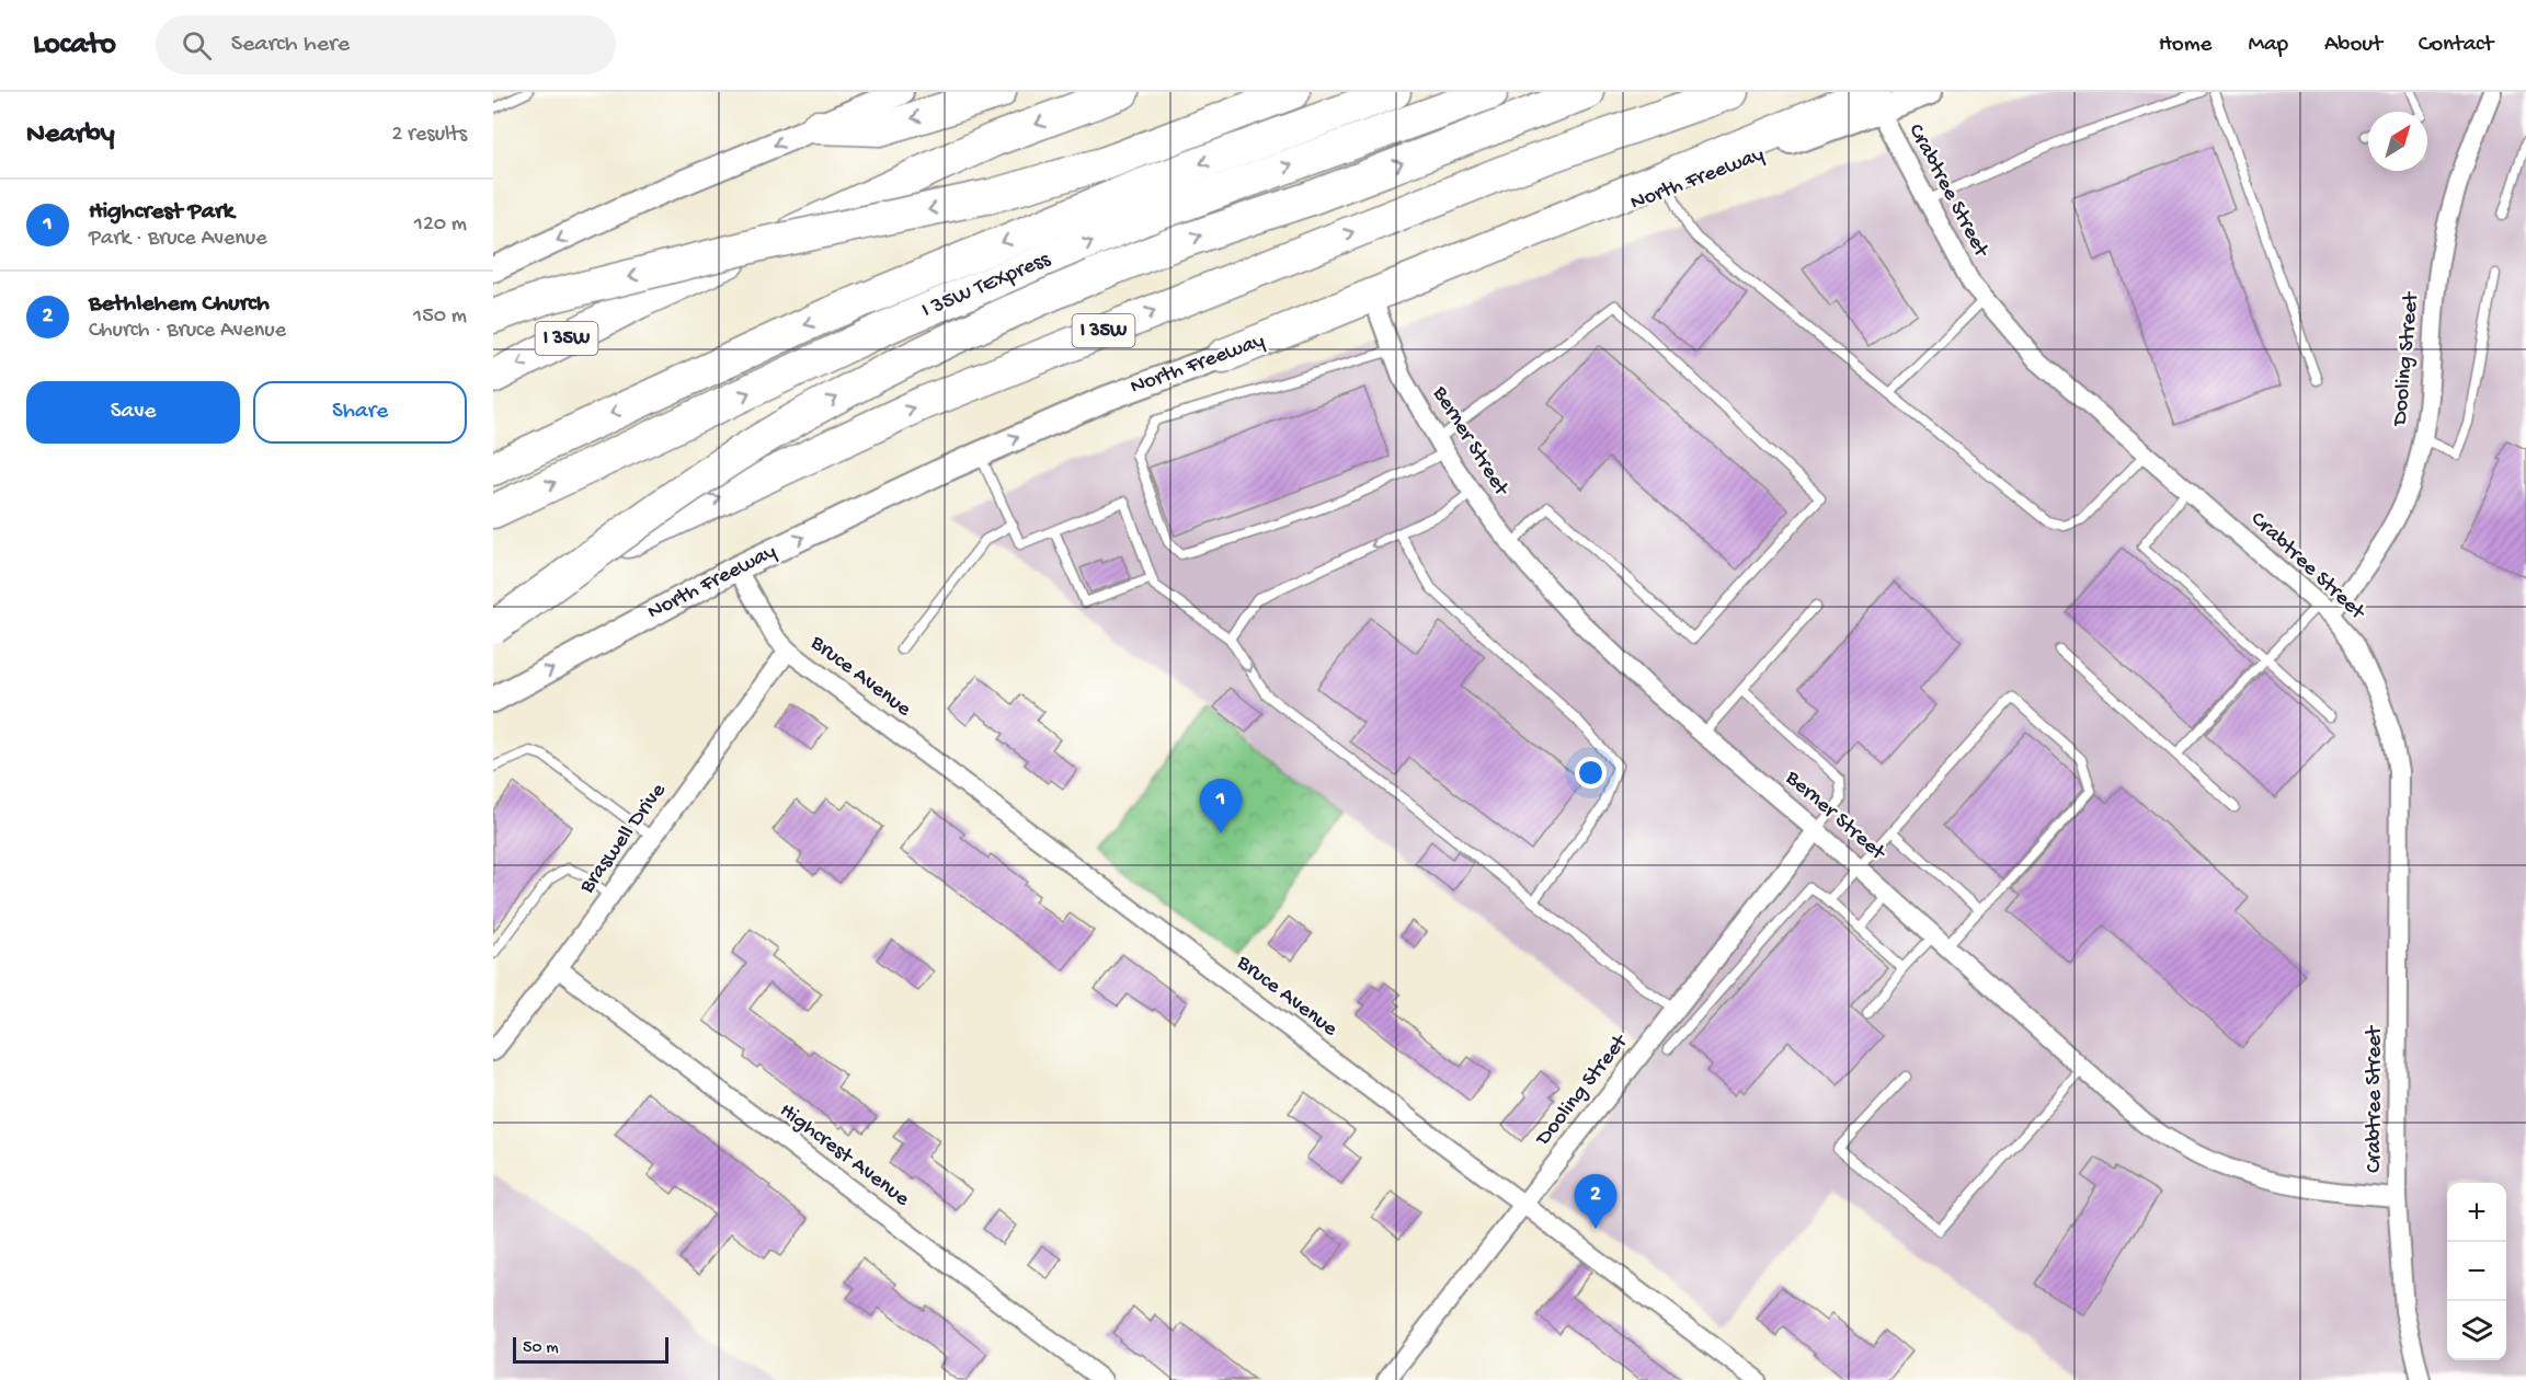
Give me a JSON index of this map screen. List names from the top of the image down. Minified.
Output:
{"streets":{"highway":["I 35W TEXpress","I 35W"],"main road":["North Freeway"],"street":["Crabtree Street","Dooling Street","Berner Street","Bruce Avenue","Braswell Drive","Highcrest Avenue"]},"crossings":[["North Freeway","Crabtree Street"],["North Freeway","Berner Street"],["North Freeway","Bruce Avenue"],["Crabtree Street","Dooling Street"],["Crabtree Street","Berner Street"],["Dooling Street","Berner Street"],["Dooling Street","Bruce Avenue"],["Bruce Avenue","Braswell Drive"],["Braswell Drive","Highcrest Avenue"]],"one_way":["North Freeway"],"scale_bar":"50 m","north":"top right","page":{"header":"Locato","search":"Search here","nav":["Home","Map","About","Contact"],"heading":["Nearby","2 results"],"list":[{"mark":"1","name":"Highcrest Park","note":"Park · Bruce Avenue","value":"120 m"},{"mark":"2","name":"Bethlehem Church","note":"Church · Bruce Avenue","value":"150 m"}],"buttons":["Save","Share"],"pins":["1","2"],"map_buttons":["+","−"],"scale":"50 m"}}
